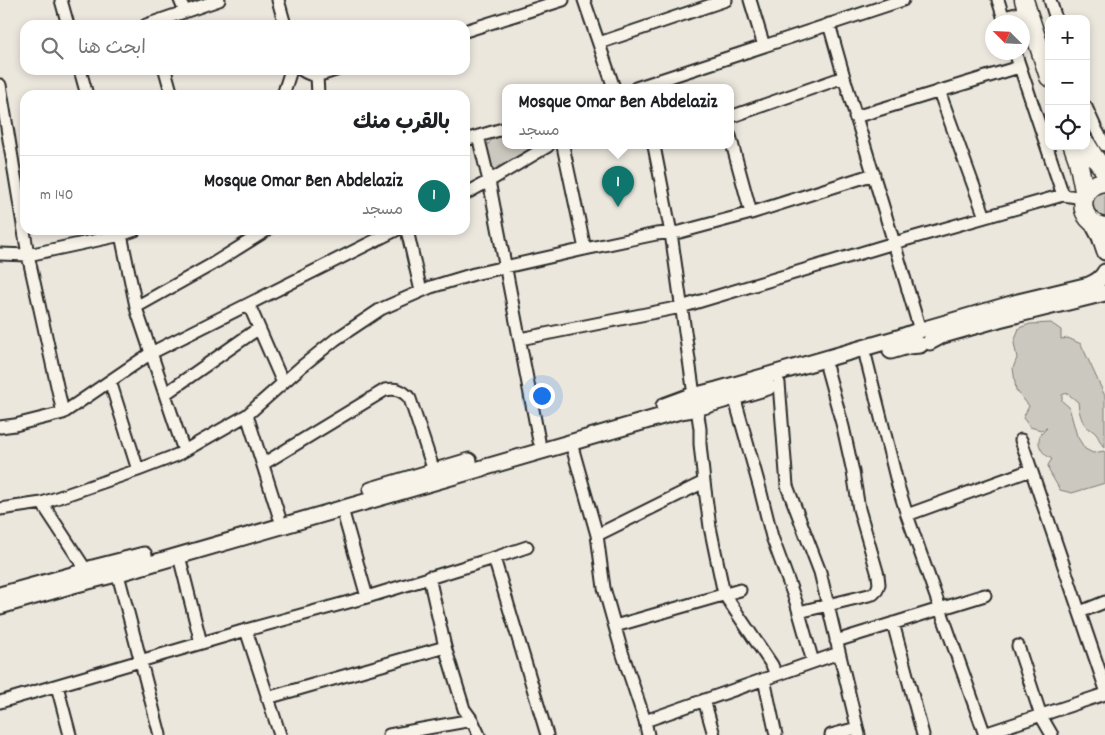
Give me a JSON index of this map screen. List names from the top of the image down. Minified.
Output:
{"north":"top left","page":{"map_buttons":["+","−"],"search":"ابحث هنا","popup":["Mosque Omar Ben Abdelaziz","مسجد"],"heading":"بالقرب منك","list":[{"mark":"1","name":"Mosque Omar Ben Abdelaziz","note":"مسجد","value":"140 m"}],"pins":"1"}}
